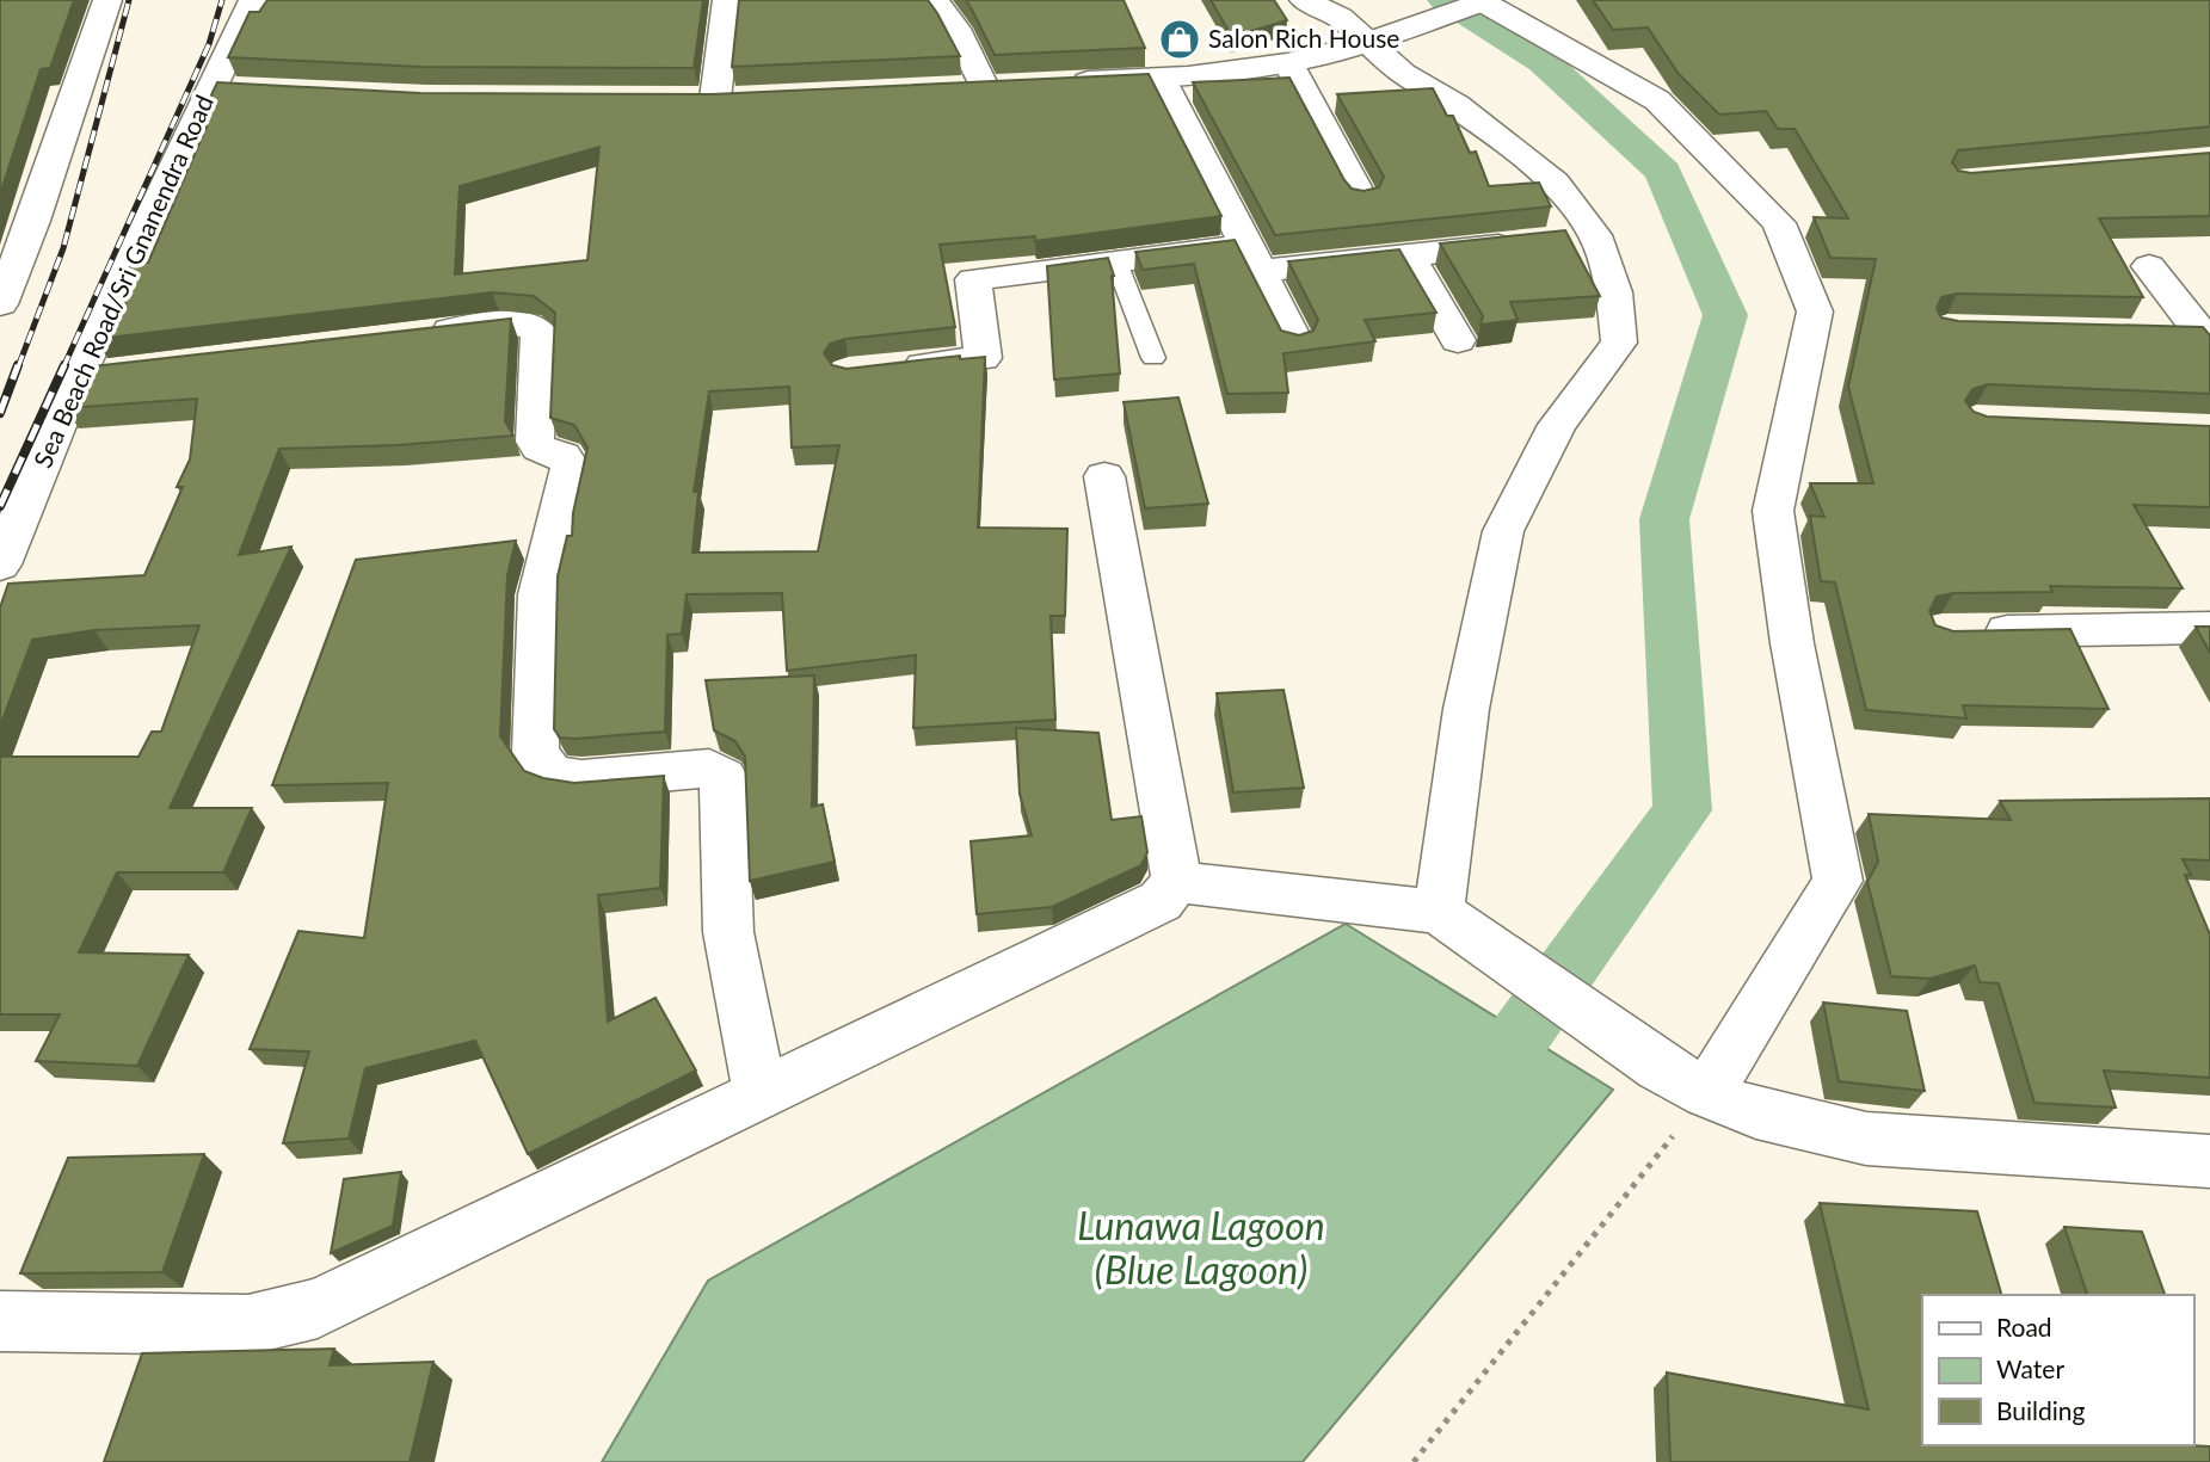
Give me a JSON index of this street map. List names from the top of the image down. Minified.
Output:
{"streets":{"street":["Sea Beach Road/Sri Gnanendra Road"]},"water":["Lunawa Lagoon (Blue Lagoon)"],"places":{"shop":["Salon Rich House"]},"legend":["Road","Water","Building"]}
